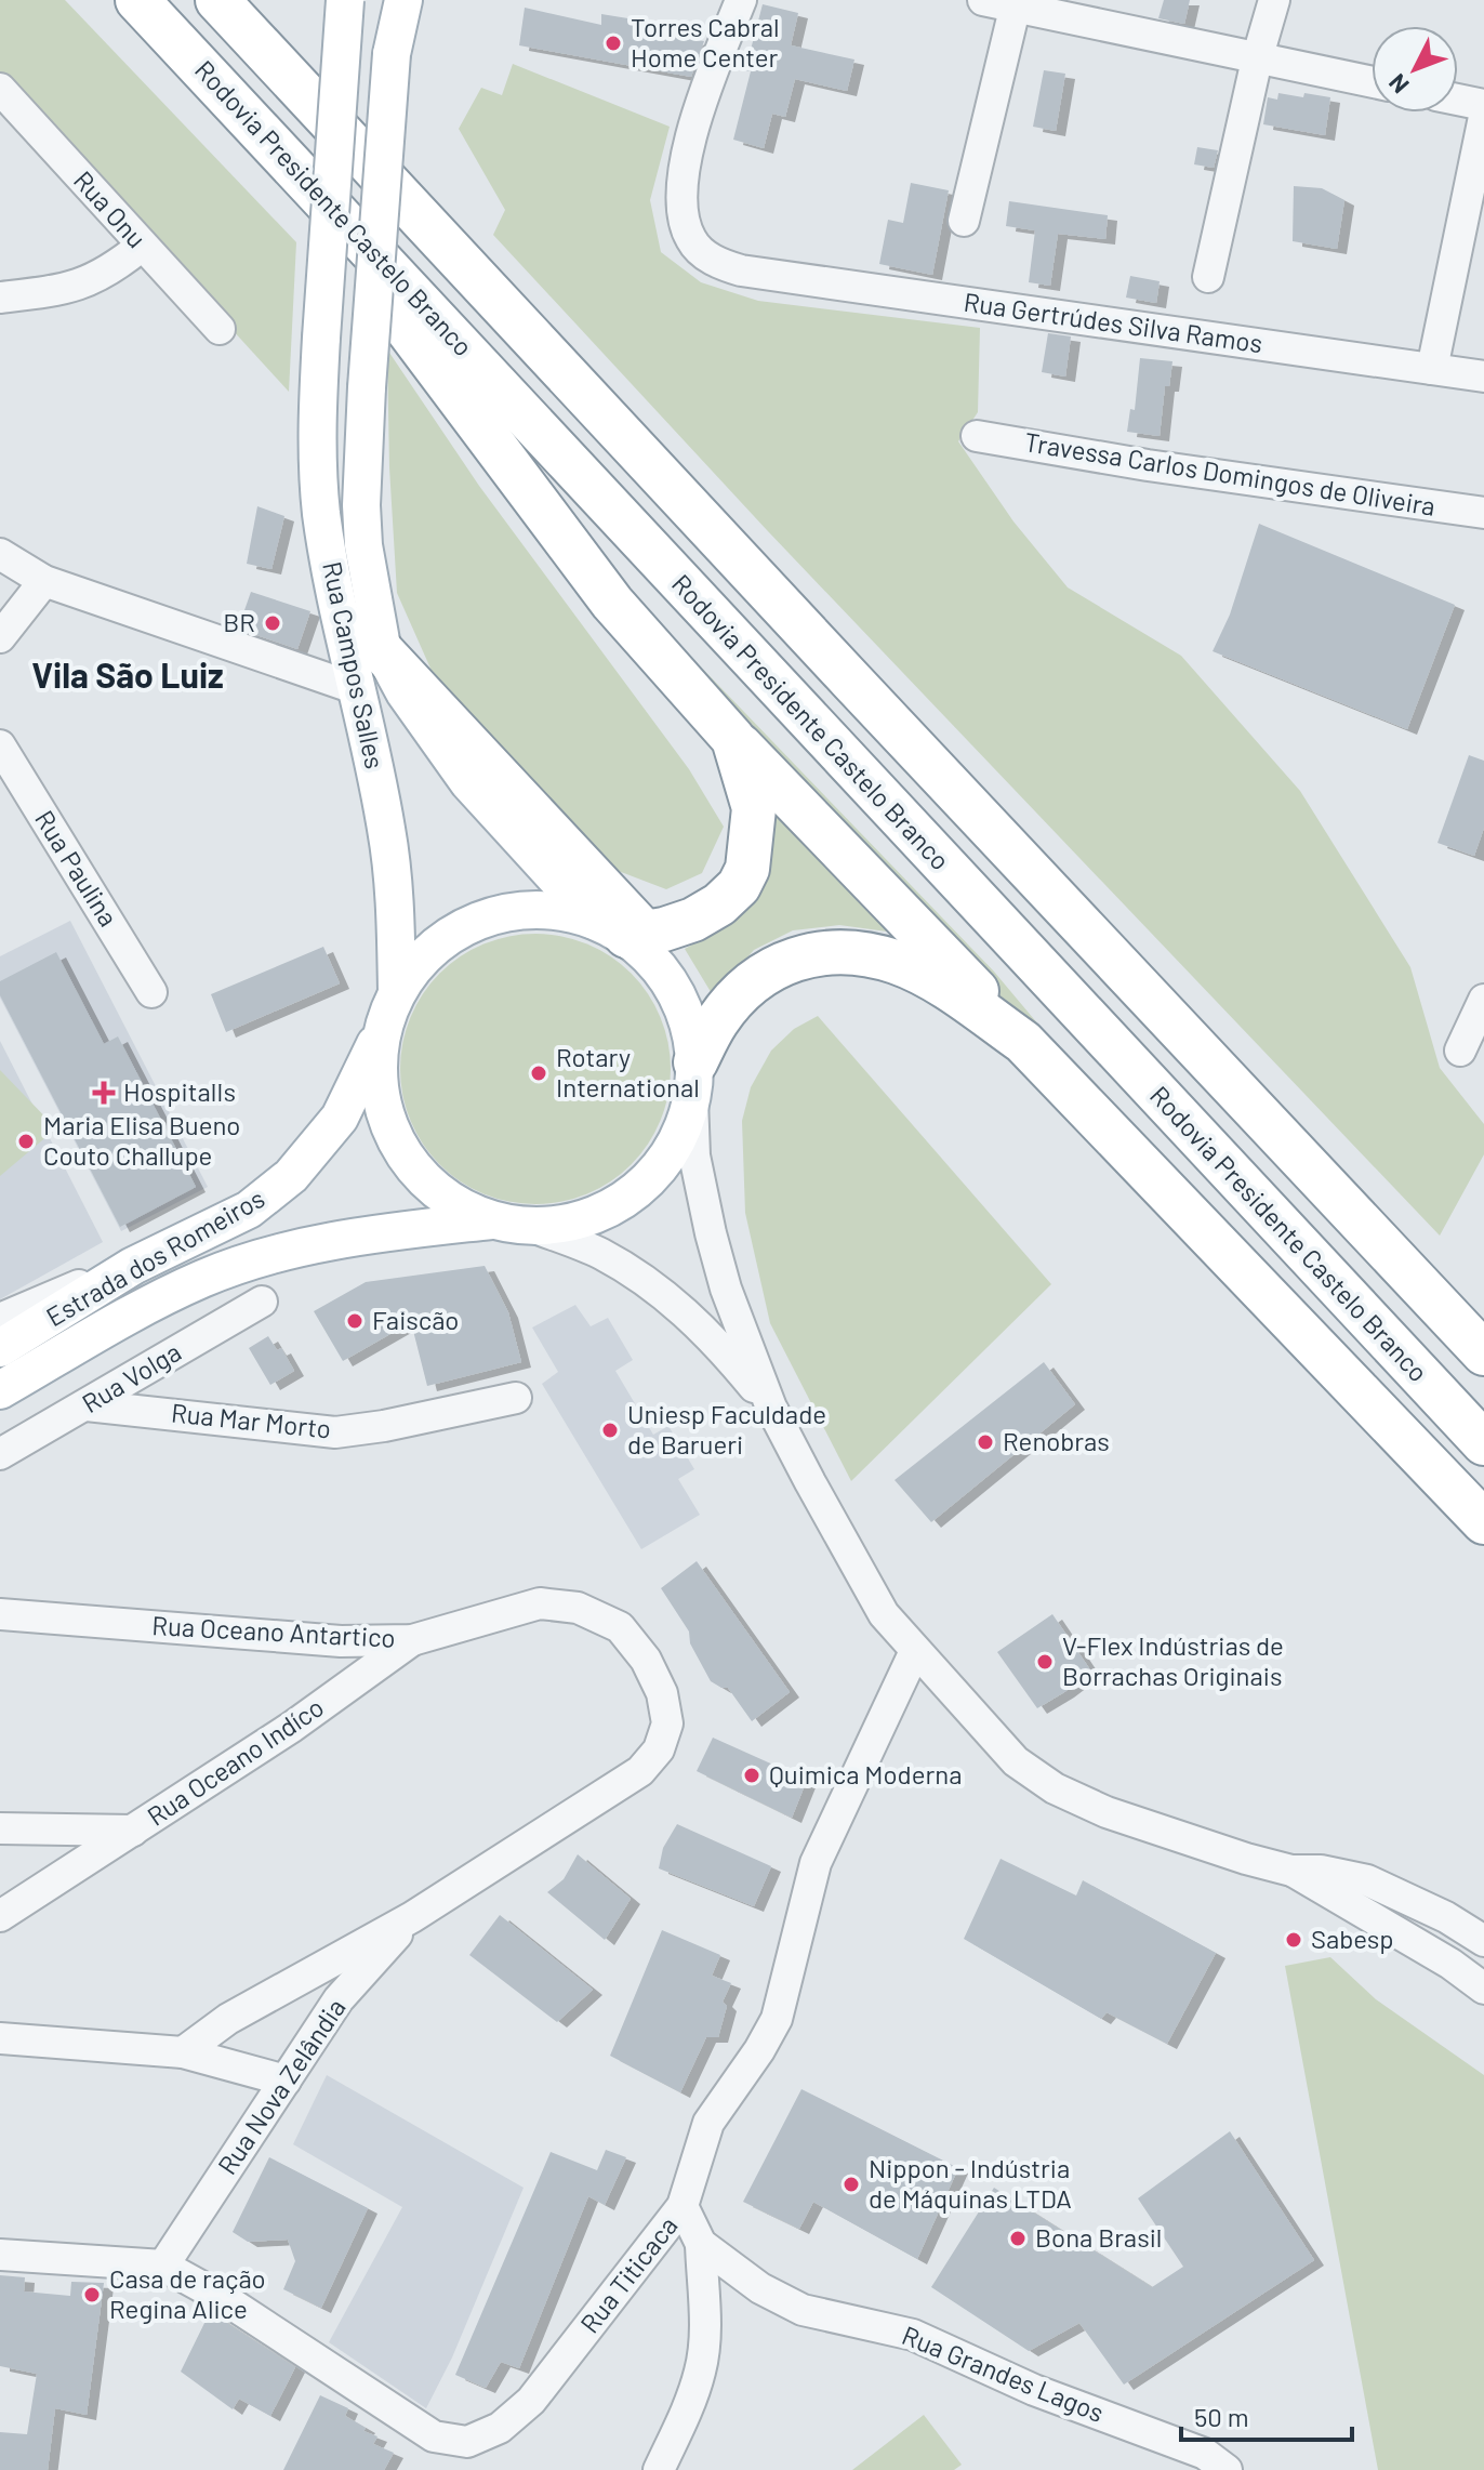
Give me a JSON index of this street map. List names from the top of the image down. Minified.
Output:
{"streets":{"highway":["Rodovia Presidente Castelo Branco"],"main road":["Rua Campos Salles","Estrada dos Romeiros"],"street":["Rua Onu","Rua Gertrúdes Silva Ramos","Travessa Carlos Domingos de Oliveira","Rua Paulina","Rua Volga","Rua Mar Morto","Rua Oceano Antartico","Rua Oceano Indíco","Rua Nova Zelândia","Rua Titicaca","Rua Grandes Lagos"]},"crossings":[["Rua Volga","Rua Mar Morto"],["Rua Oceano Antartico","Rua Oceano Indíco"],["Rua Oceano Antartico","Rua Nova Zelândia"],["Rua Nova Zelândia","Rua Titicaca"],["Rua Titicaca","Rua Grandes Lagos"]],"districts":["Vila São Luiz"],"places":{"other":["Torres Cabral Home Center","BR","Rotary International","Maria Elisa Bueno Couto Challupe","Faiscão","Uniesp Faculdade de Barueri","Renobras","V-Flex Indústrias de Borrachas Originais","Quimica Moderna","Sabesp","Nippon - Indústria de Máquinas LTDA","Bona Brasil","Casa de ração Regina Alice"],"health":["HospitalIs"]},"scale_bar":"50 m","north":"bottom left"}
